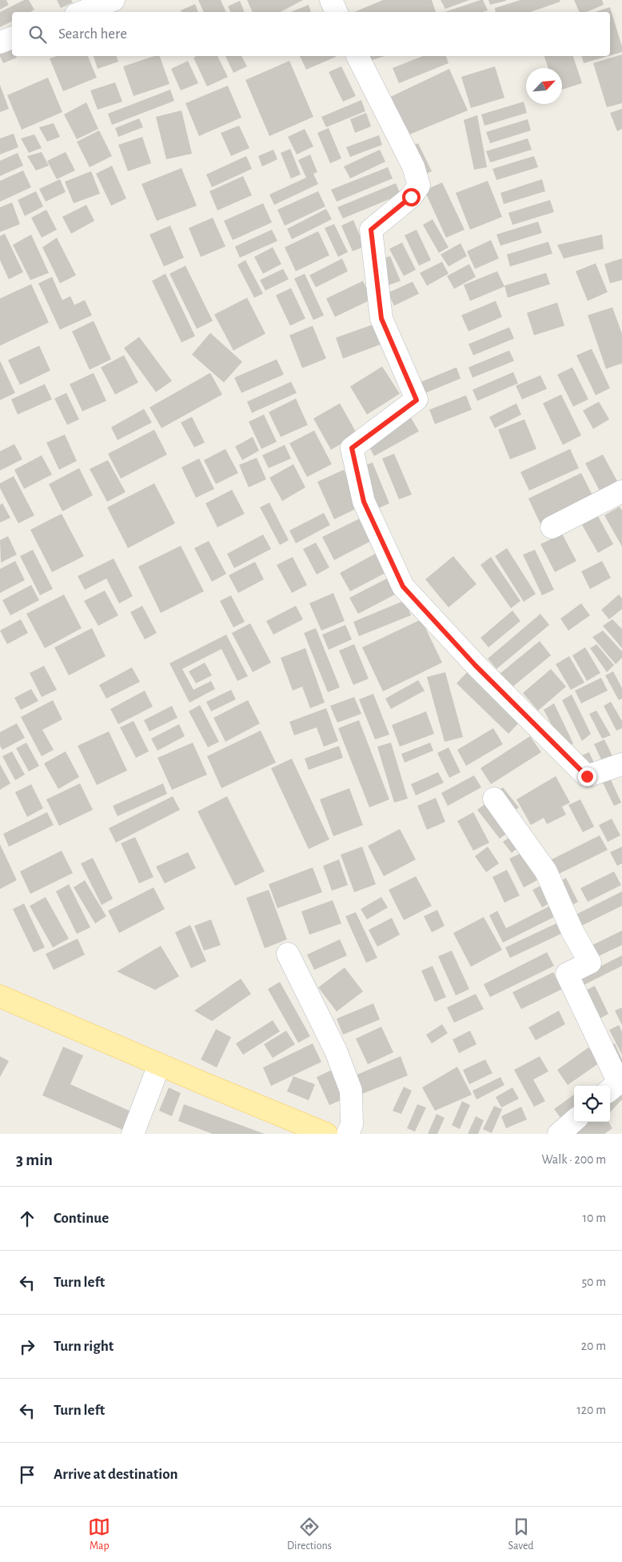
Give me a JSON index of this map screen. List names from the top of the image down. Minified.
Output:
{"north":"top right","page":{"search":"Search here","heading":["3 min","Walk · 200 m"],"list":[["Continue","10 m"],["Turn left","50 m"],["Turn right","20 m"],["Turn left","120 m"],"Arrive at destination"],"nav":["Map","Directions","Saved"]}}
